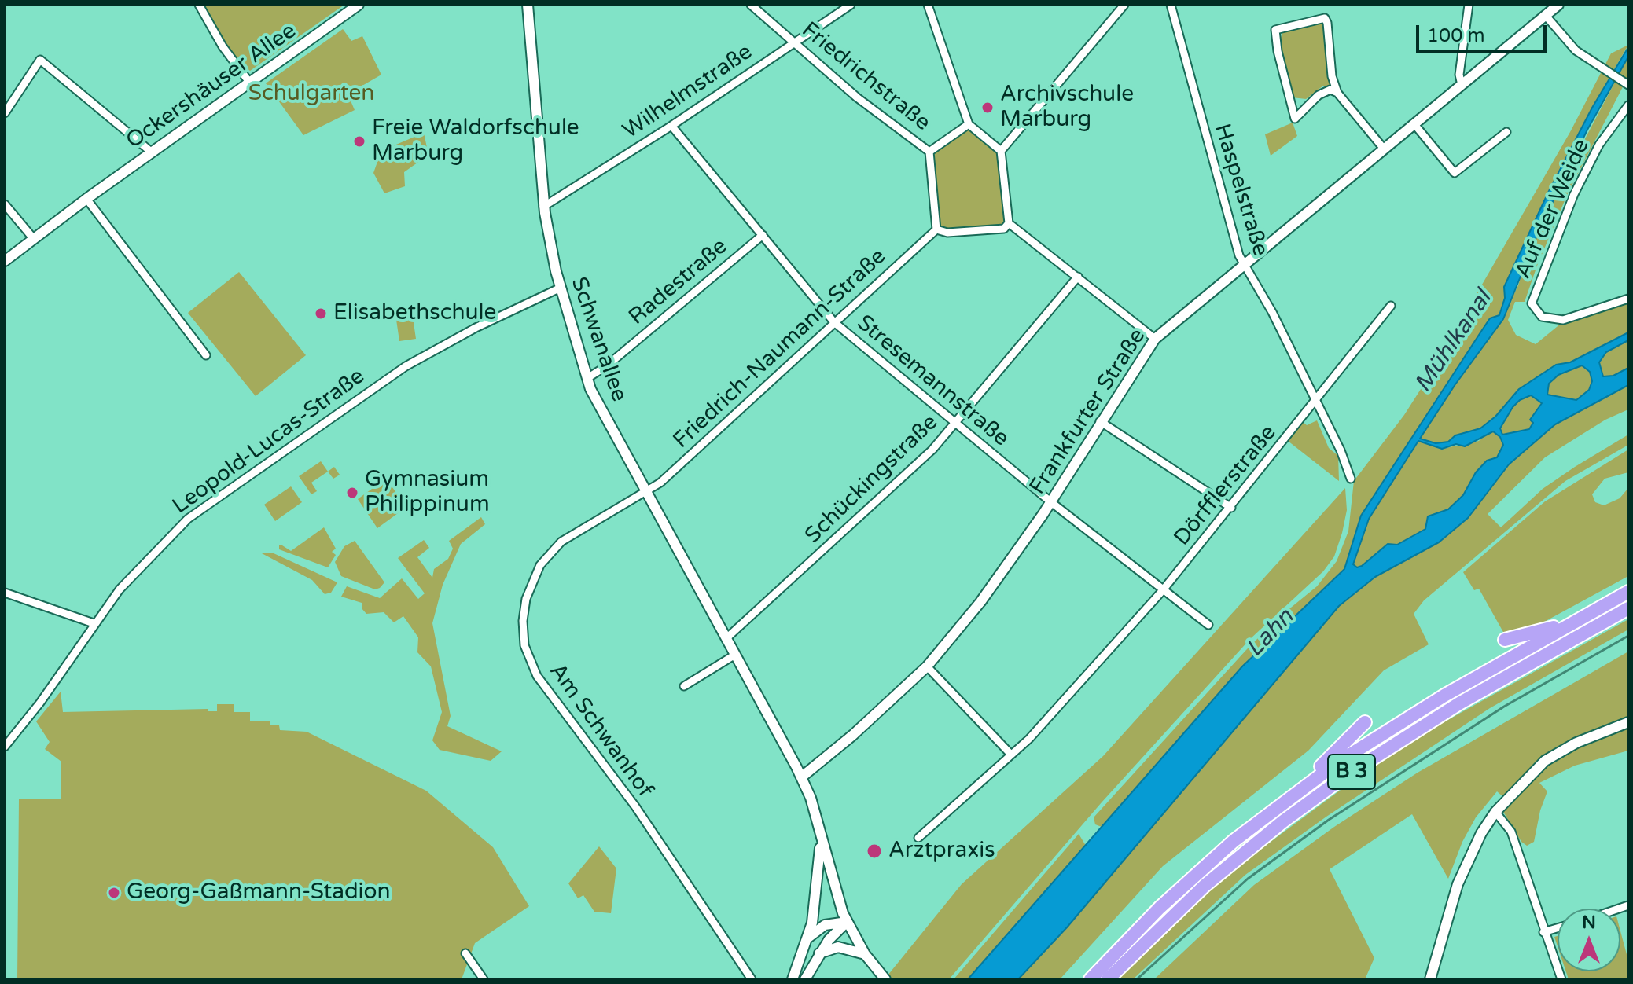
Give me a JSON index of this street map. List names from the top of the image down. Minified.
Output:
{"streets":{"highway":["B 3"],"main road":["Ockershäuser Allee","Schwanallee","Frankfurter Straße"],"street":["Friedrichstraße","Wilhelmstraße","Haspelstraße","Auf der Weide","Radestraße","Friedrich-Naumann-Straße","Stresemannstraße","Leopold-Lucas-Straße","Schückingstraße","Dörfflerstraße","Am Schwanhof"]},"crossings":[["Friedrichstraße","Wilhelmstraße"],["Wilhelmstraße","Schwanallee"],["Wilhelmstraße","Stresemannstraße"],["Haspelstraße","Frankfurter Straße"],["Haspelstraße","Dörfflerstraße"],["Radestraße","Schwanallee"],["Radestraße","Stresemannstraße"],["Schwanallee","Friedrich-Naumann-Straße"],["Schwanallee","Frankfurter Straße"],["Schwanallee","Leopold-Lucas-Straße"],["Schwanallee","Schückingstraße"],["Schwanallee","Am Schwanhof"],["Friedrich-Naumann-Straße","Stresemannstraße"],["Friedrich-Naumann-Straße","Am Schwanhof"],["Stresemannstraße","Frankfurter Straße"],["Stresemannstraße","Schückingstraße"],["Stresemannstraße","Dörfflerstraße"]],"water":["Mühlkanal","Lahn"],"parks":["Schulgarten"],"places":["Archivschule Marburg","Freie Waldorfschule Marburg","Elisabethschule","Gymnasium Philippinum","Arztpraxis","Georg-Gaßmann-Stadion"],"scale_bar":"100 m","north":"top"}
